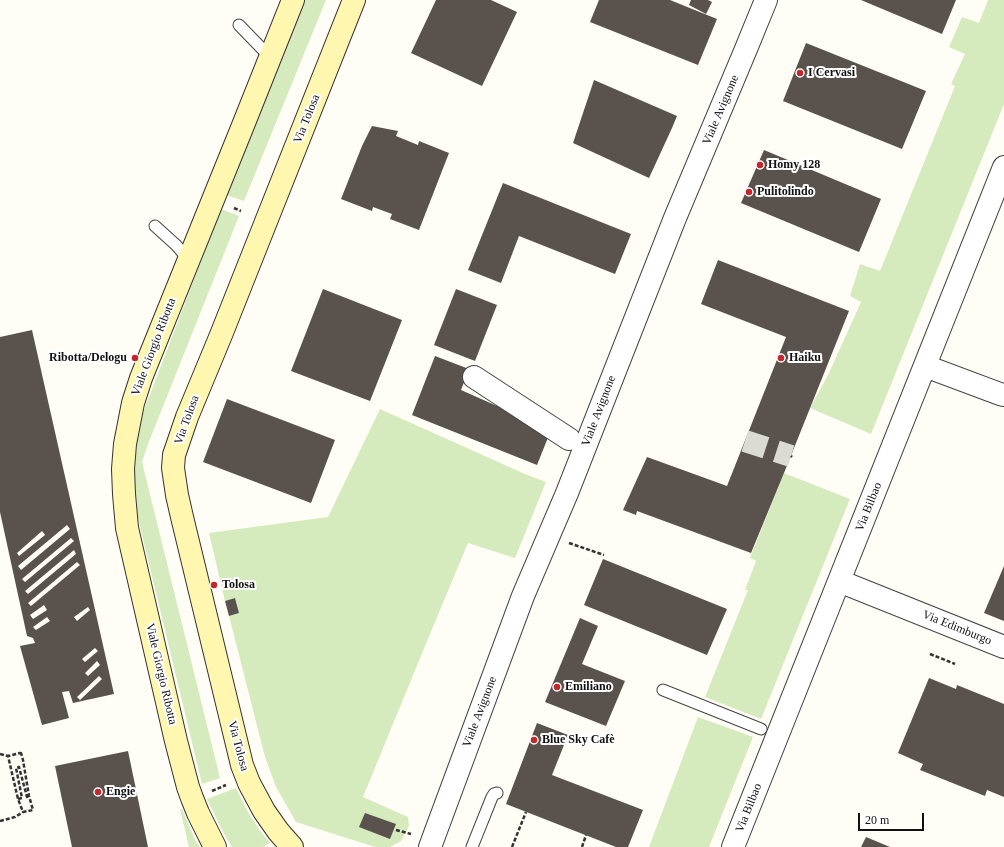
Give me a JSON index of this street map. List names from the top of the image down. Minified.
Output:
{"streets":{"street":["Viale Avignone","Via Tolosa","Viale Giorgio Ribotta","Via Bilbao","Via Edimburgo"]},"crossings":[["Via Bilbao","Via Edimburgo"]],"places":["I Cervasi","Homy 128","Pulitolindo","Ribotta/Delogu","Haiku","Tolosa","Emiliano","Blue Sky Cafè","Engie"],"scale_bar":"20 m"}
